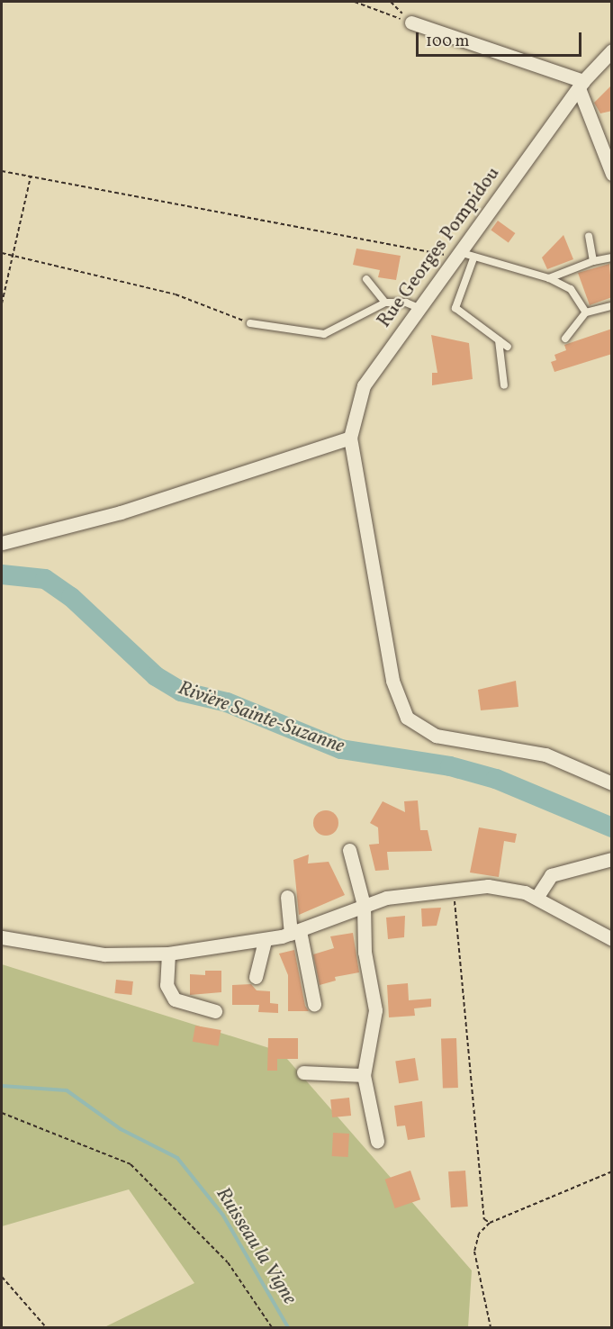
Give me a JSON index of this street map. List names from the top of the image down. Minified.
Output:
{"streets":{"street":["Rue Georges Pompidou"]},"water":["Rivière Sainte-Suzanne","Ruisseau la Vigne"],"scale_bar":"100 m"}
